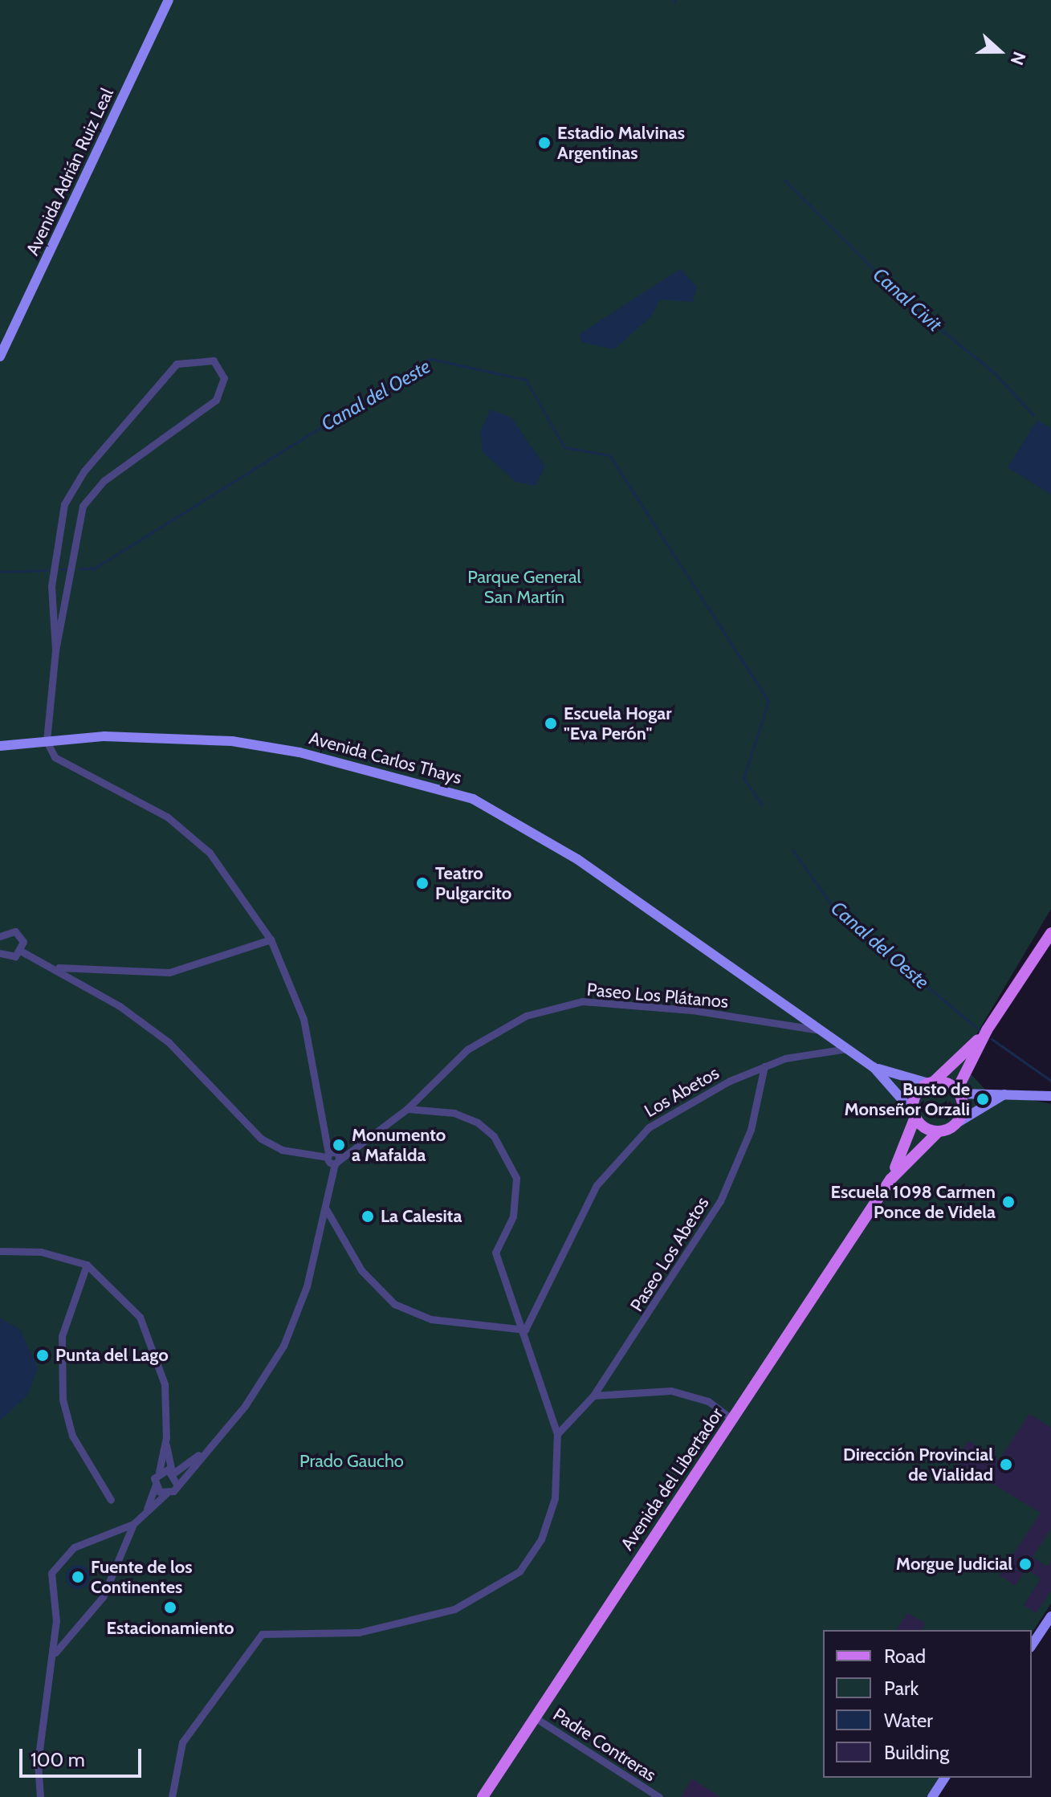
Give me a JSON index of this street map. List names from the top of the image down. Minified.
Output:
{"streets":{"main road":["Avenida del Libertador"],"street":["Avenida Adrián Ruiz Leal","Avenida Carlos Thays","Paseo Los Plátanos","Los Abetos","Paseo Los Abetos","Padre Contreras"]},"crossings":[["Avenida Carlos Thays","Paseo Los Plátanos"],["Avenida Carlos Thays","Los Abetos"],["Avenida Carlos Thays","Avenida del Libertador"],["Los Abetos","Paseo Los Abetos"],["Avenida del Libertador","Padre Contreras"]],"water":["Canal Civit","Canal del Oeste"],"parks":["Parque General San Martín","Prado Gaucho"],"places":["Estadio Malvinas Argentinas","Escuela Hogar \"Eva Perón\"","Teatro Pulgarcito","Busto de Monseñor Orzali","Monumento a Mafalda","Escuela 1098 Carmen Ponce de Videla","La Calesita","Punta del Lago","Dirección Provincial de Vialidad","Morgue Judicial","Fuente de los Continentes","Estacionamiento"],"legend":["Road","Park","Water","Building"],"scale_bar":"100 m","north":"right"}
